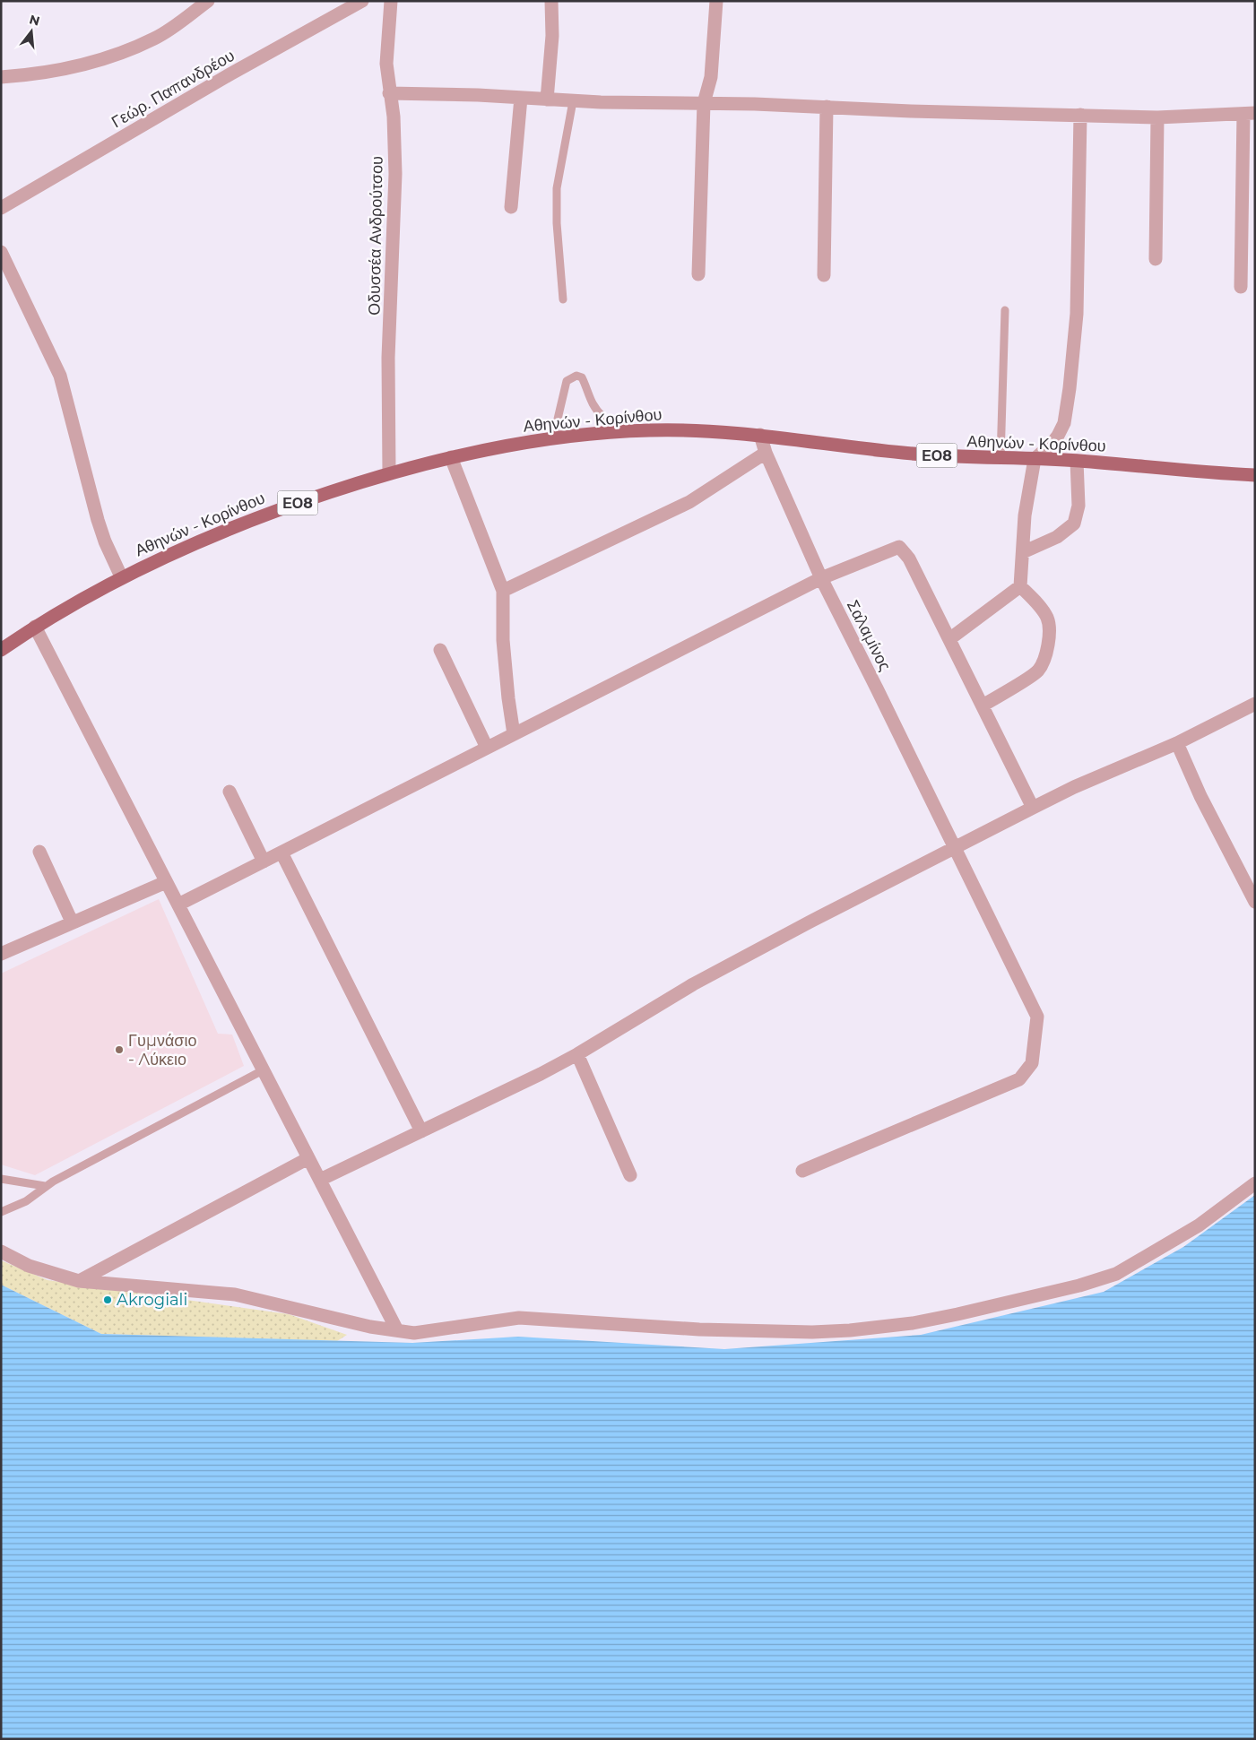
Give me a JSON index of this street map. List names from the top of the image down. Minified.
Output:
{"streets":{"main road":["Αθηνών - Κορίνθου","ΕΟ8"],"street":["Γεώρ. Παπανδρέου","Οδυσσέα Ανδρούτσου","Σαλαμίνος"]},"crossings":[["Οδυσσέα Ανδρούτσου","Αθηνών - Κορίνθου"],["Αθηνών - Κορίνθου","Σαλαμίνος"]],"places":["Γυμνάσιο - Λύκειο","Akrogiali"],"north":"top"}
